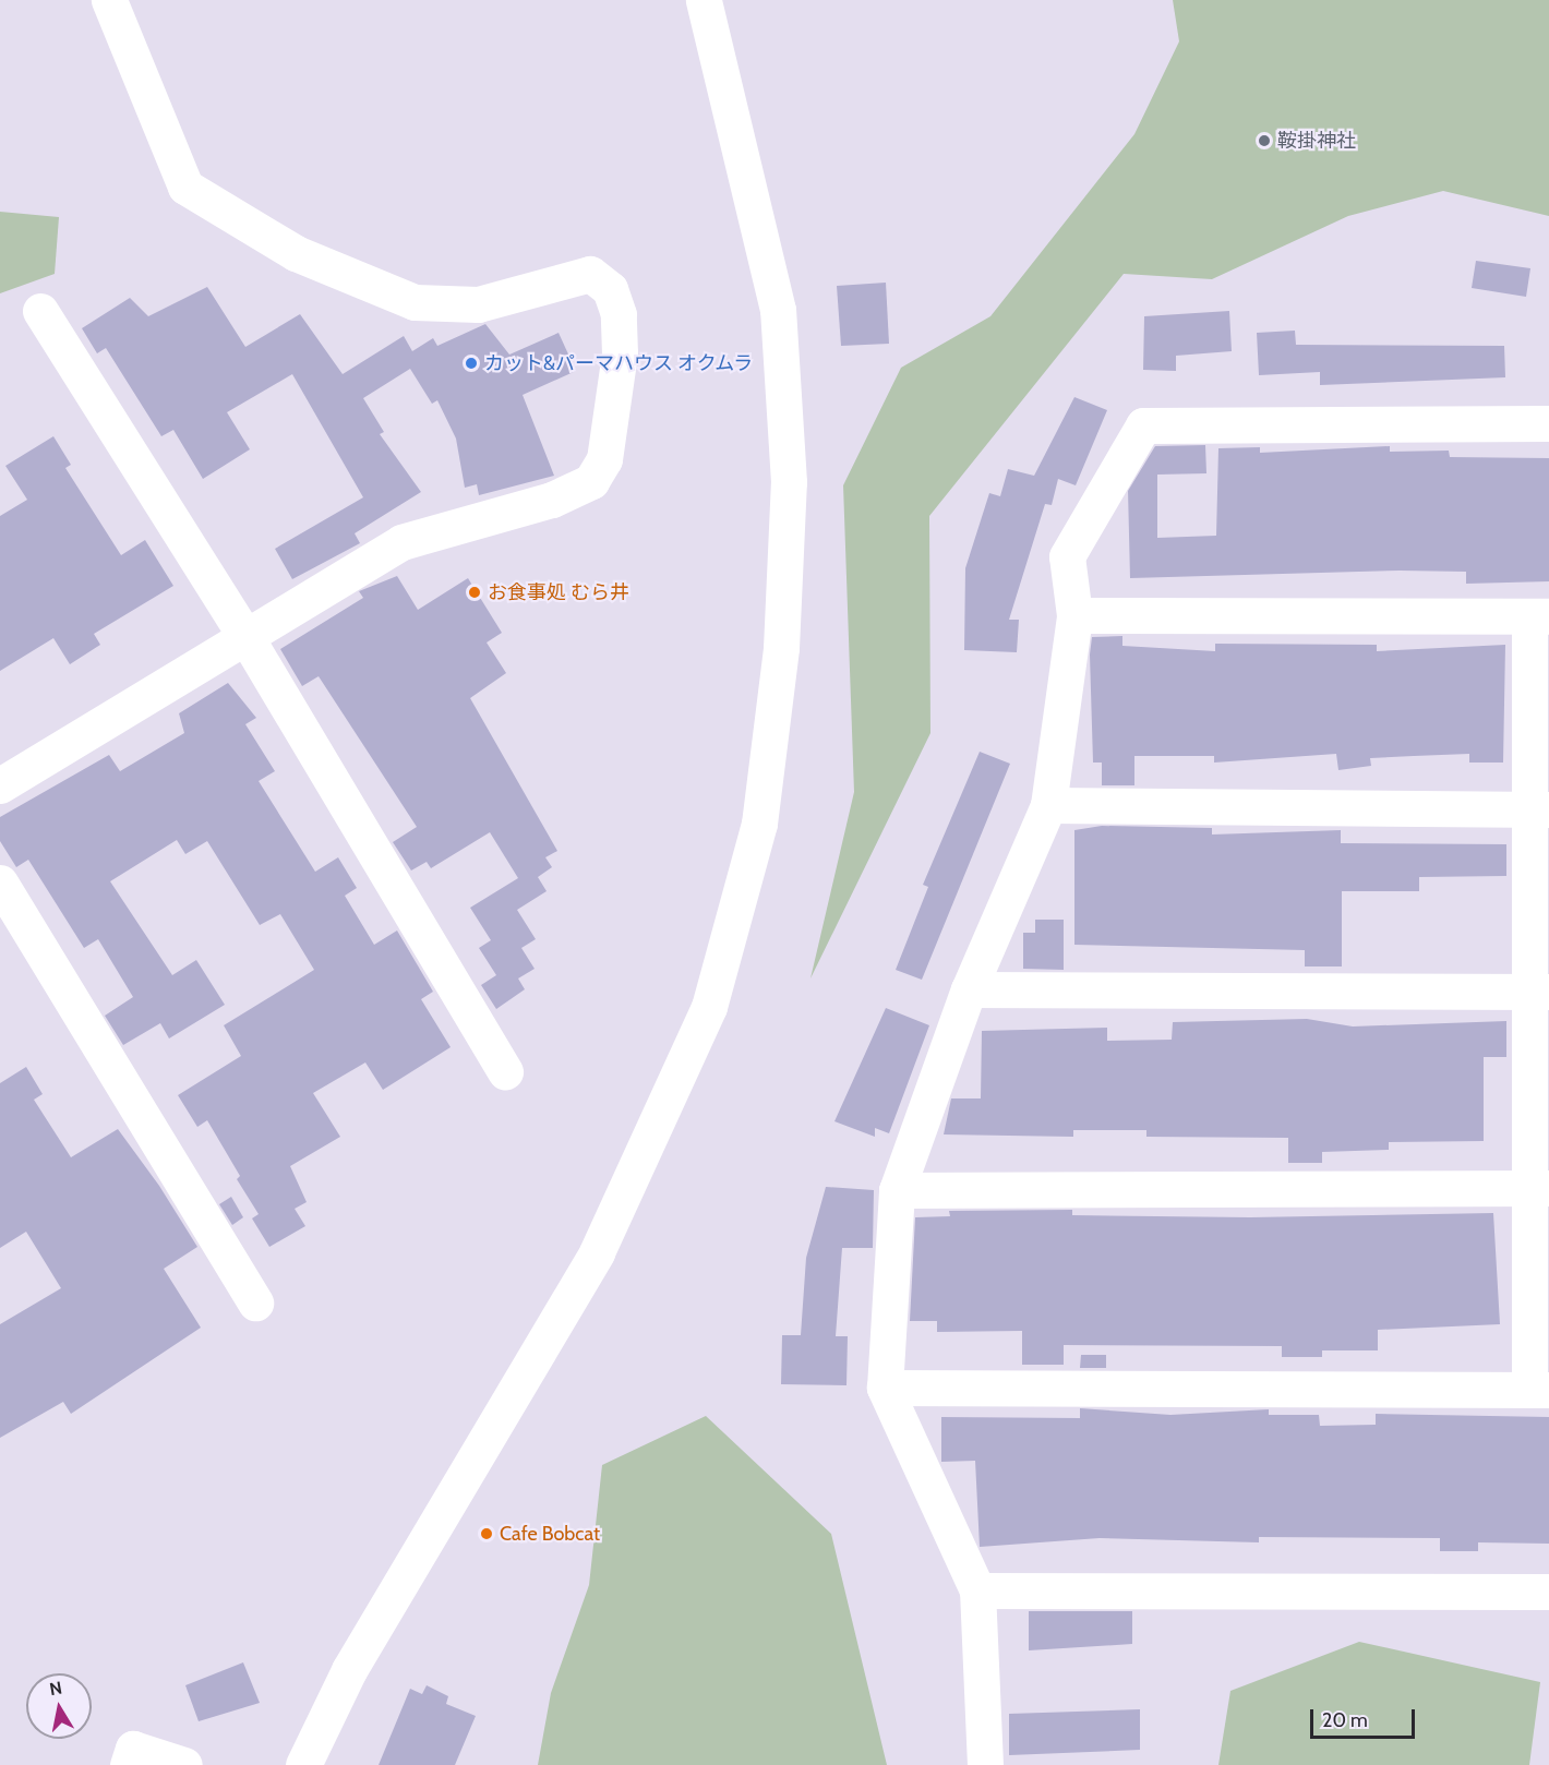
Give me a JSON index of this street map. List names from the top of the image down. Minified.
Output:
{"places":["鞍掛神社","カット&パーマハウス オクムラ","お食事処 むら井","Cafe Bobcat"],"scale_bar":"20 m","north":"top"}
